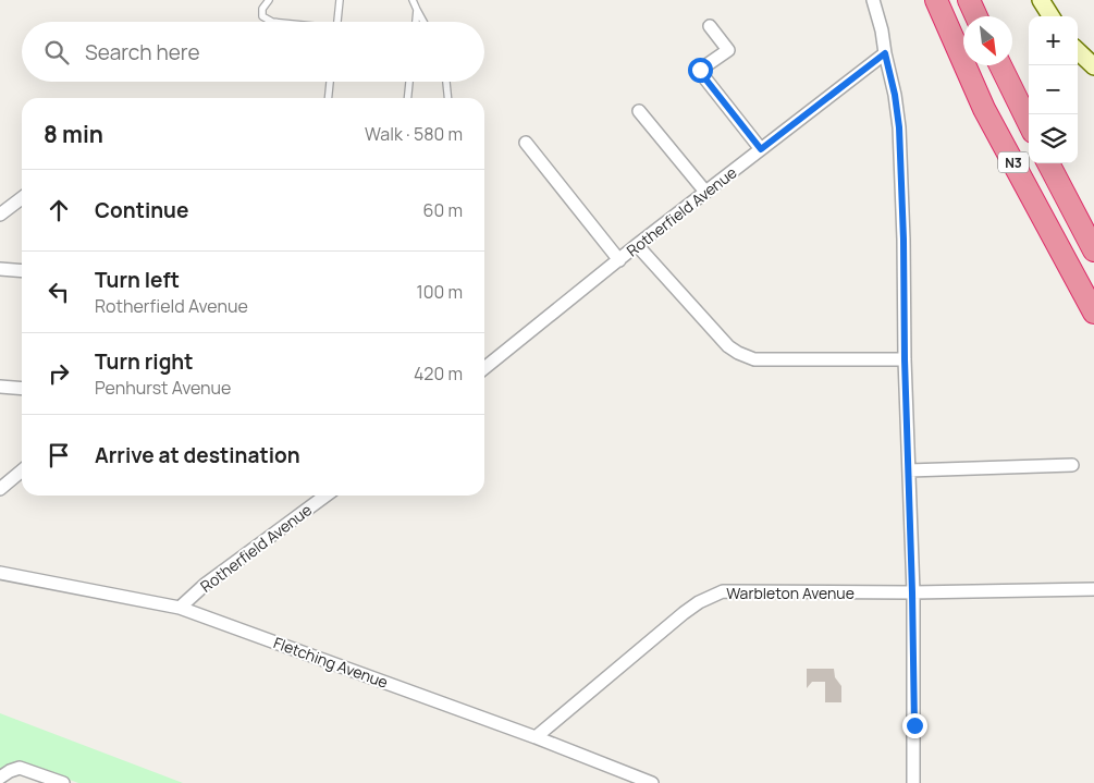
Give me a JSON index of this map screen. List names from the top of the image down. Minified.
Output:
{"streets":{"highway":["N3"],"street":["Rotherfield Avenue","Warbleton Avenue","Fletching Avenue"]},"crossings":[["Rotherfield Avenue","Fletching Avenue"],["Warbleton Avenue","Fletching Avenue"]],"north":"bottom right","page":{"map_buttons":["+","−"],"search":"Search here","heading":["8 min","Walk · 580 m"],"list":[["Continue","60 m"],["Turn left","Rotherfield Avenue","100 m"],["Turn right","Penhurst Avenue","420 m"],"Arrive at destination"]}}
